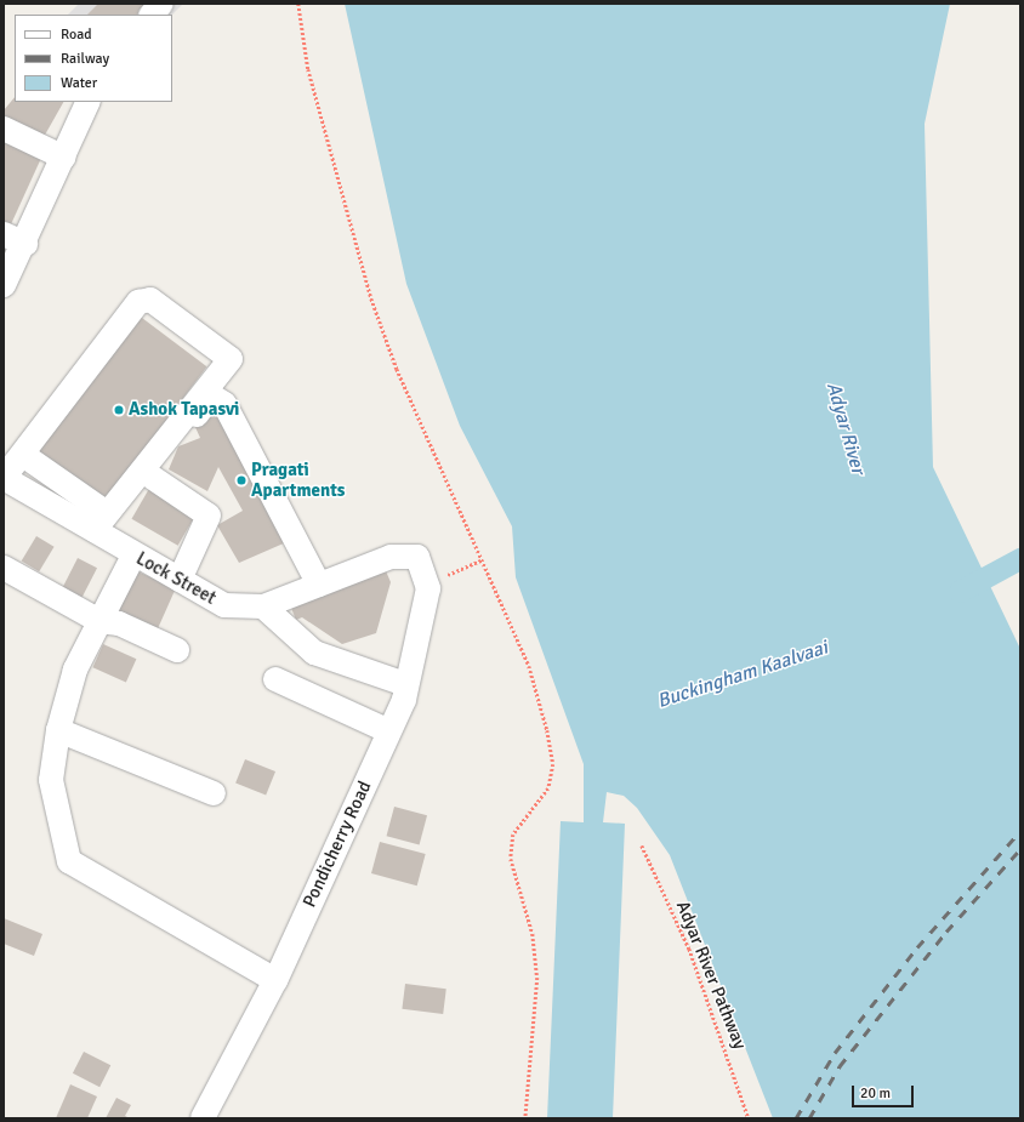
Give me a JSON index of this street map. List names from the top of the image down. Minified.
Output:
{"streets":{"street":["Lock Street","Pondicherry Road"],"path":["Adyar River Pathway"]},"crossings":[["Lock Street","Pondicherry Road"]],"water":["Adyar River","Buckingham Kaalvaai"],"places":["Ashok Tapasvi","Pragati Apartments"],"legend":["Road","Railway","Water"],"scale_bar":"20 m"}
